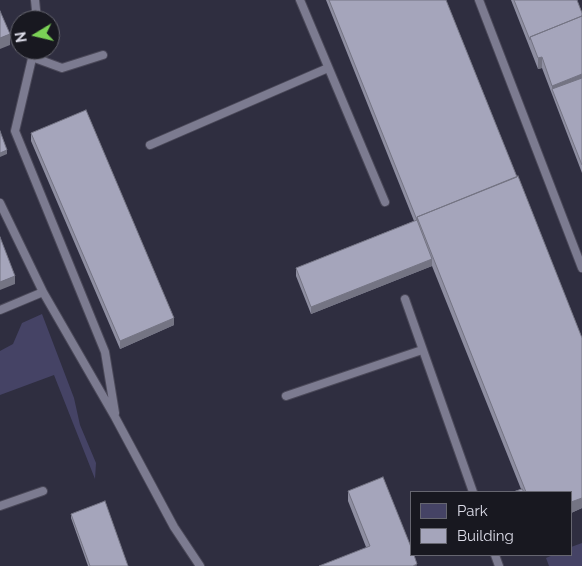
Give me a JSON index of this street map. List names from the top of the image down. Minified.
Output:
{"legend":["Park","Building"],"north":"left"}
